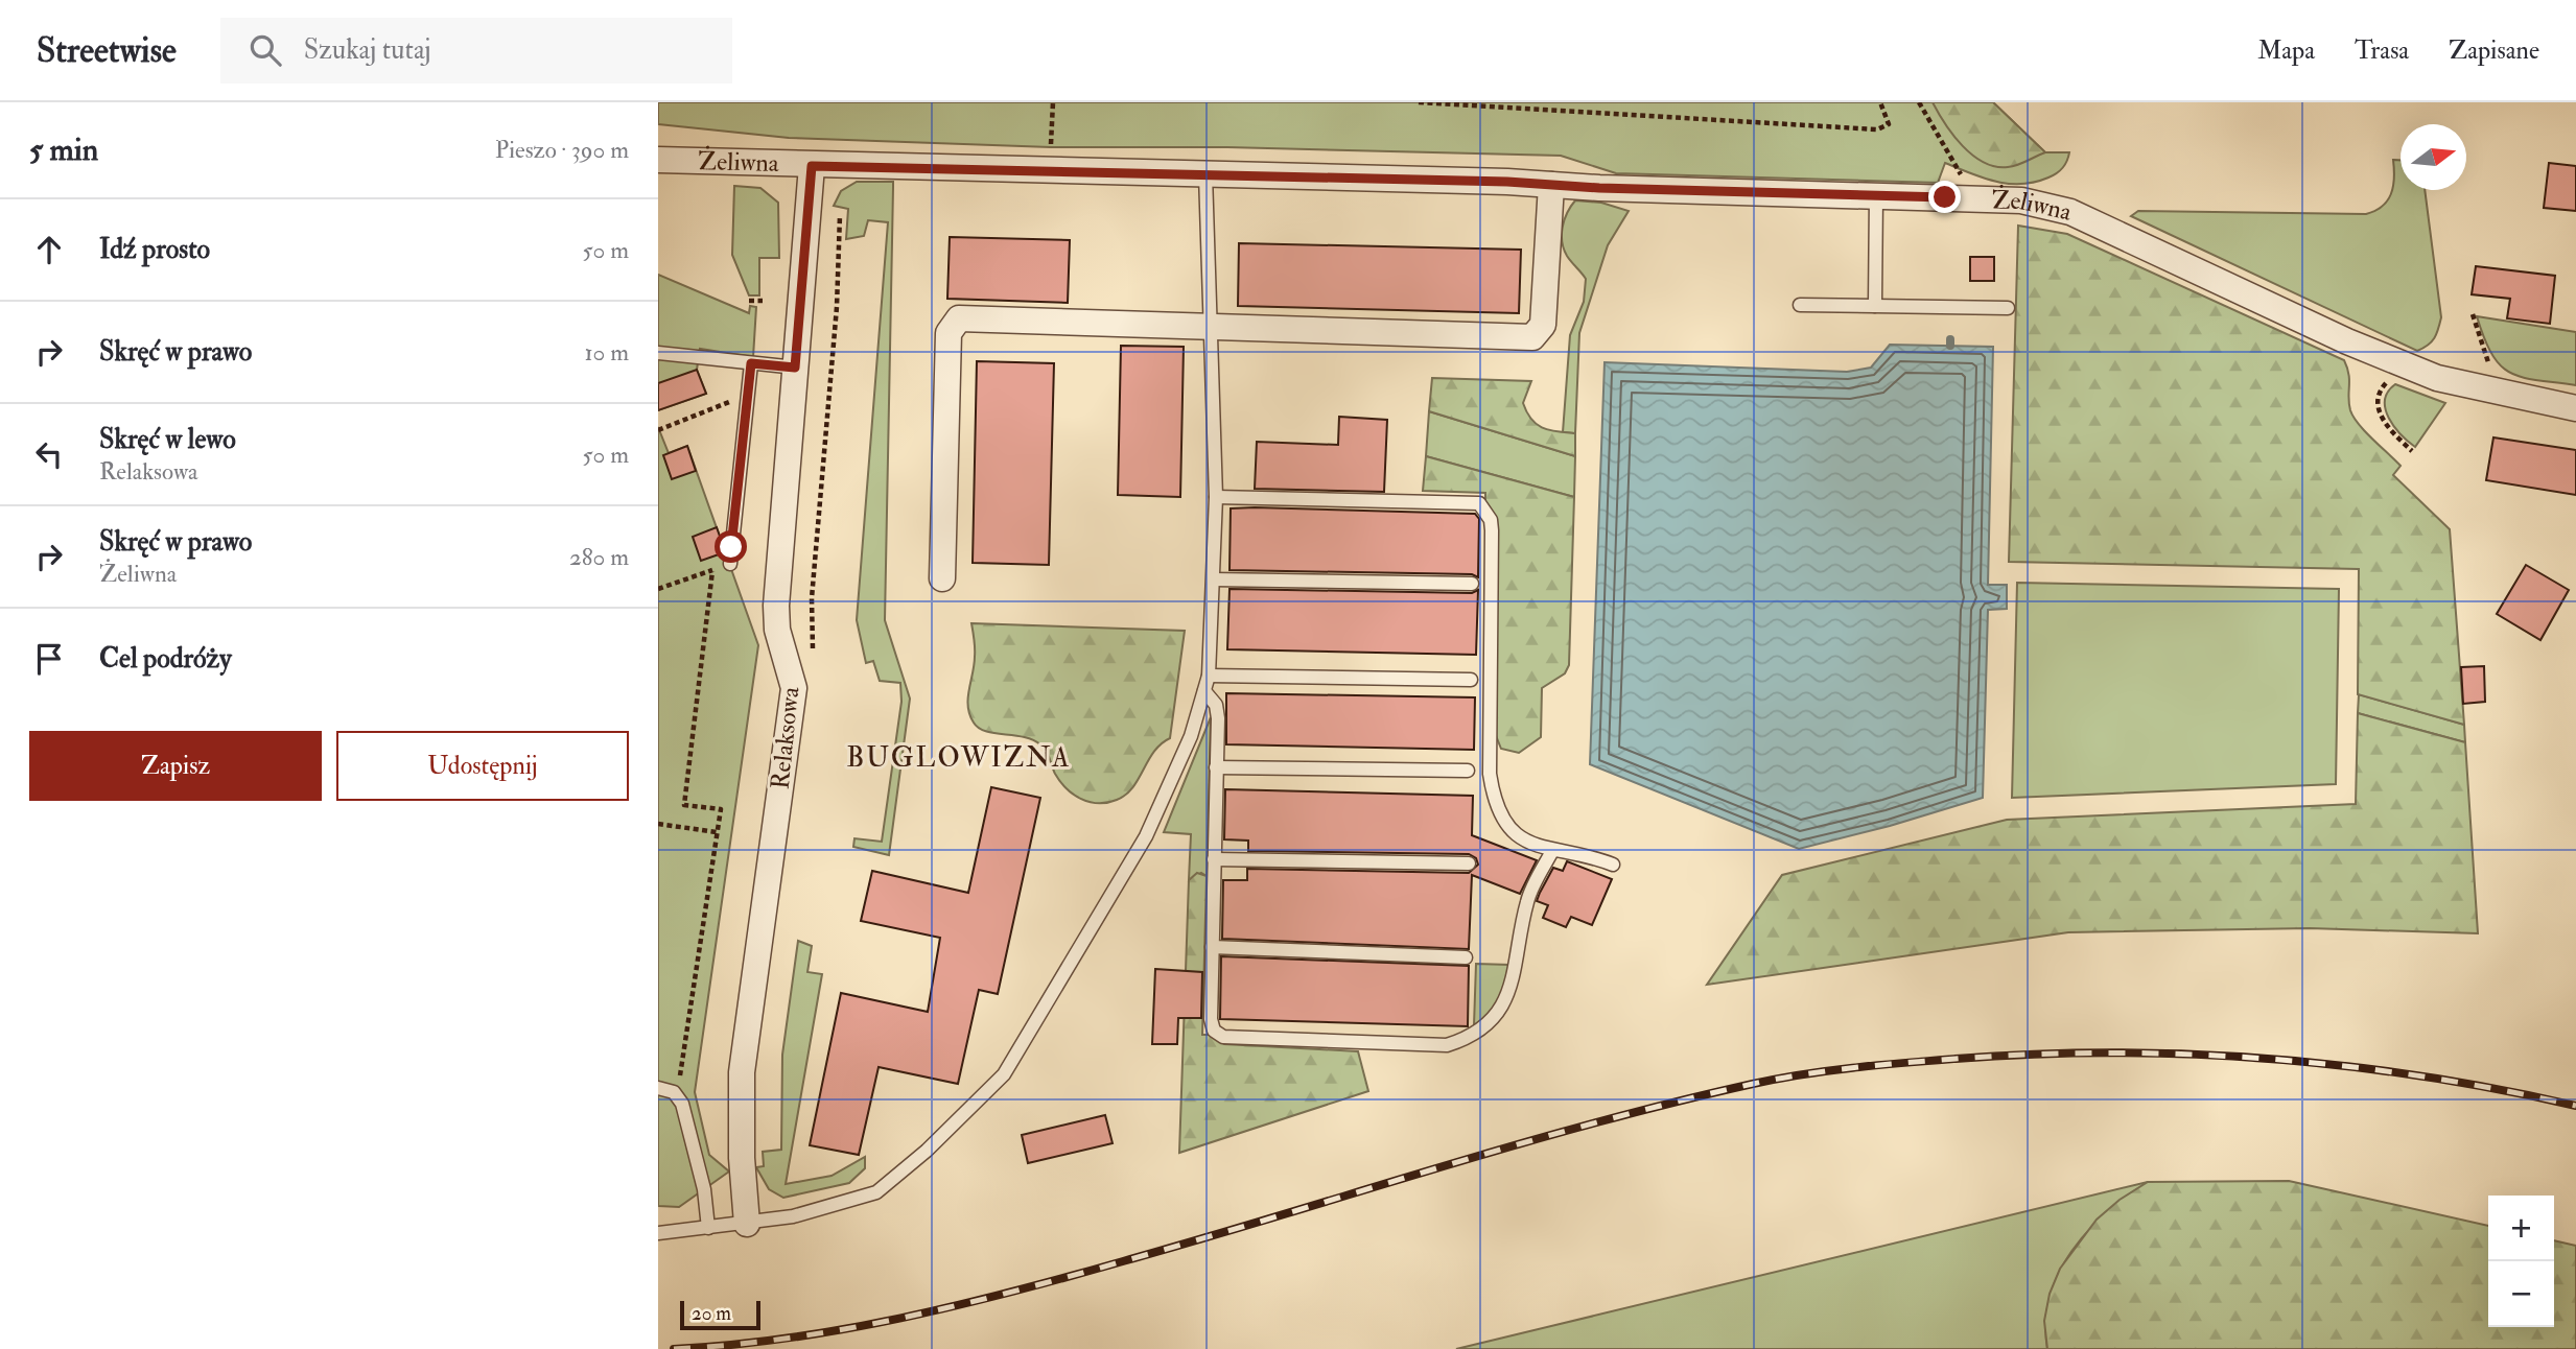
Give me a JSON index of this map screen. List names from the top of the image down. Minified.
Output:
{"streets":{"street":["Żeliwna","Relaksowa"]},"crossings":[["Żeliwna","Relaksowa"]],"districts":["BUGLOWIZNA"],"scale_bar":"20 m","north":"right","page":{"header":"Streetwise","search":"Szukaj tutaj","nav":["Mapa","Trasa","Zapisane"],"heading":["5 min","Pieszo · 390 m"],"list":[["Idź prosto","50 m"],["Skręć w prawo","10 m"],["Skręć w lewo","Relaksowa","50 m"],["Skręć w prawo","Żeliwna","280 m"],"Cel podróży"],"buttons":["Zapisz","Udostępnij"],"map_buttons":["+","−"],"scale":"20 m"}}
